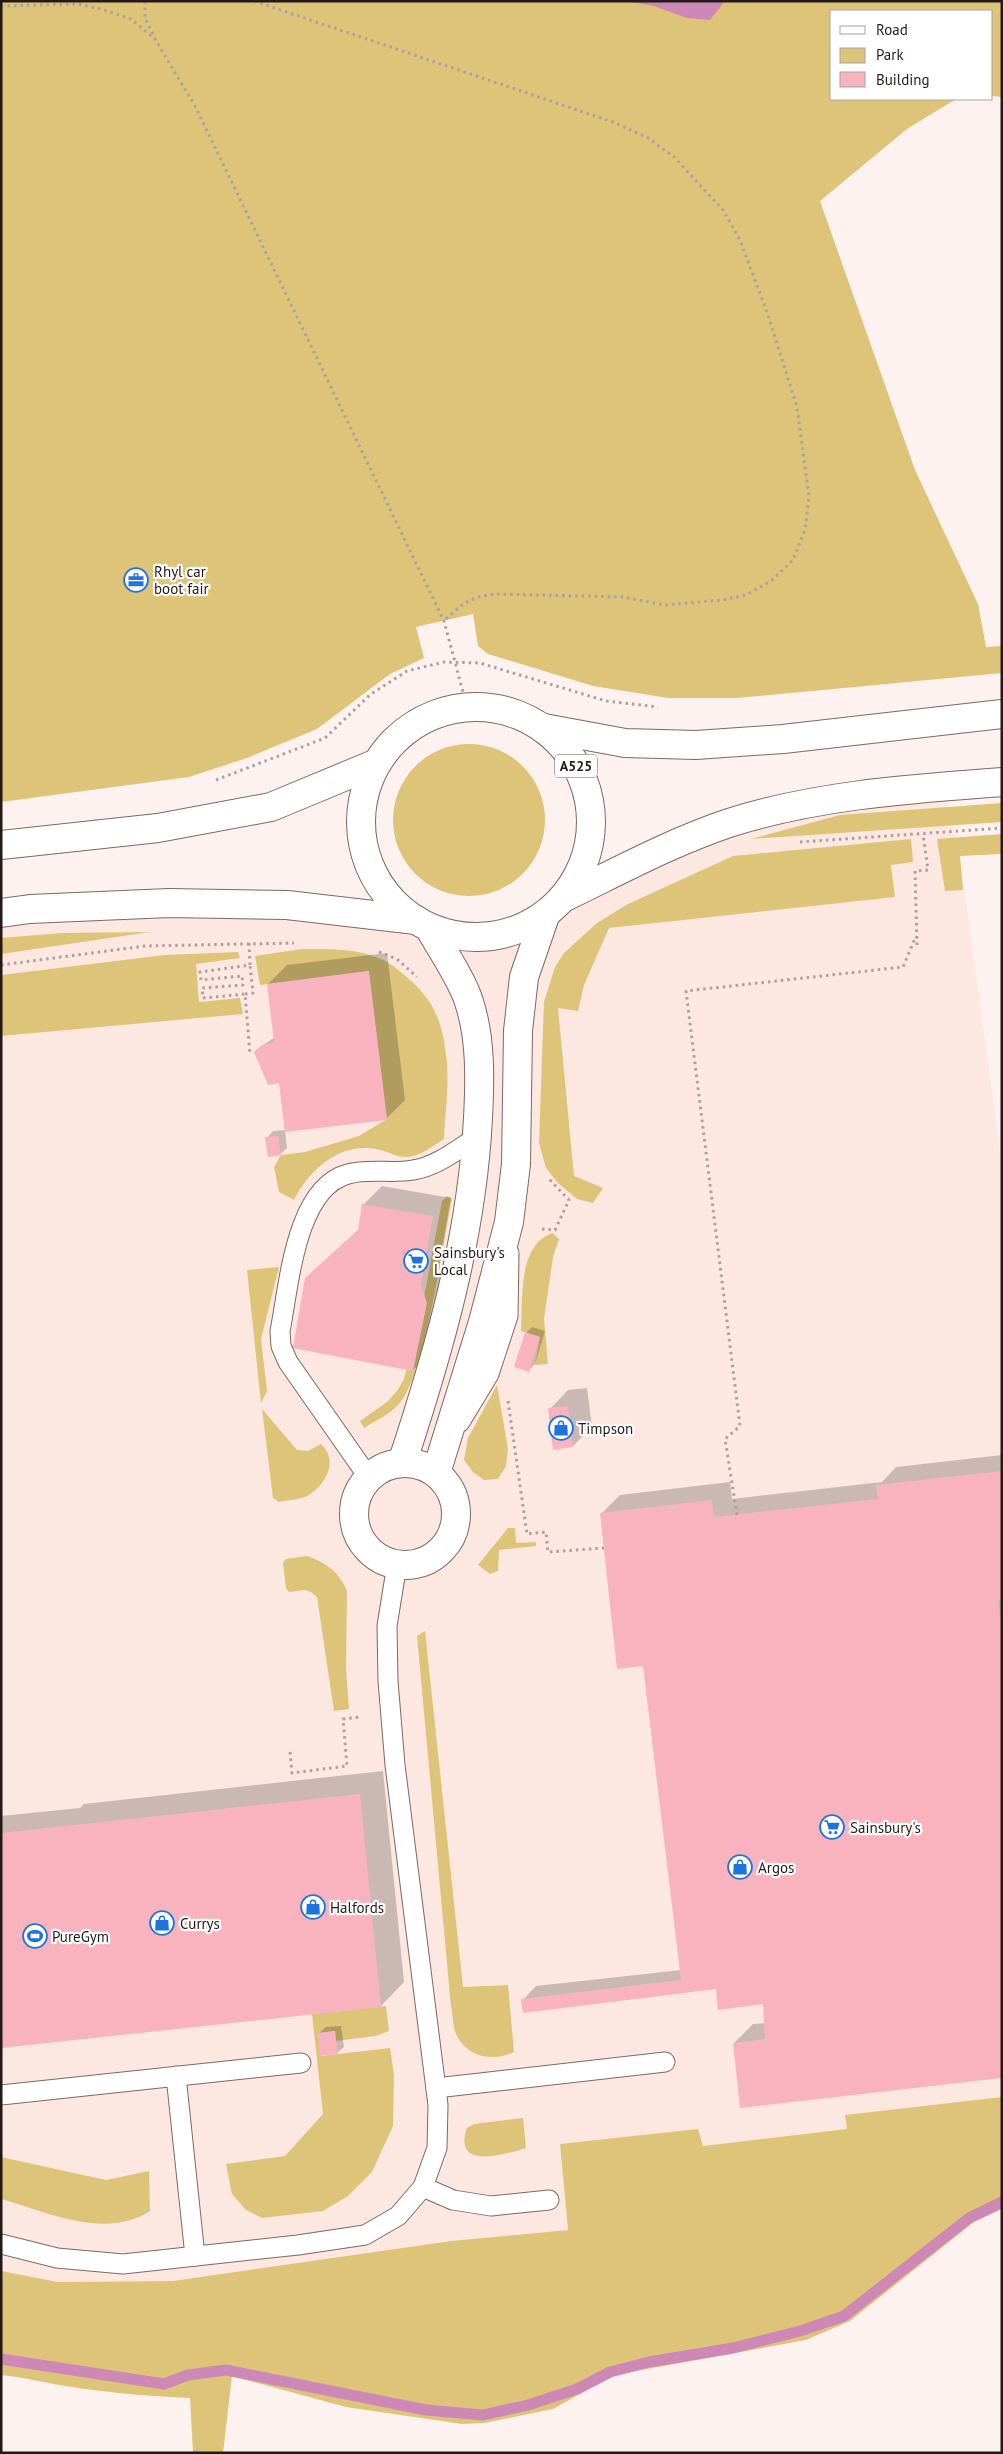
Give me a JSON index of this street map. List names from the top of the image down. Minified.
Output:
{"streets":{"main road":["A525"]},"places":{"office":["Rhyl car boot fair"],"supermarket":["Sainsbury's Local","Sainsbury's"],"shop":["Timpson","Argos","Halfords","Currys"],"sports":["PureGym"]},"legend":["Road","Park","Building"]}
